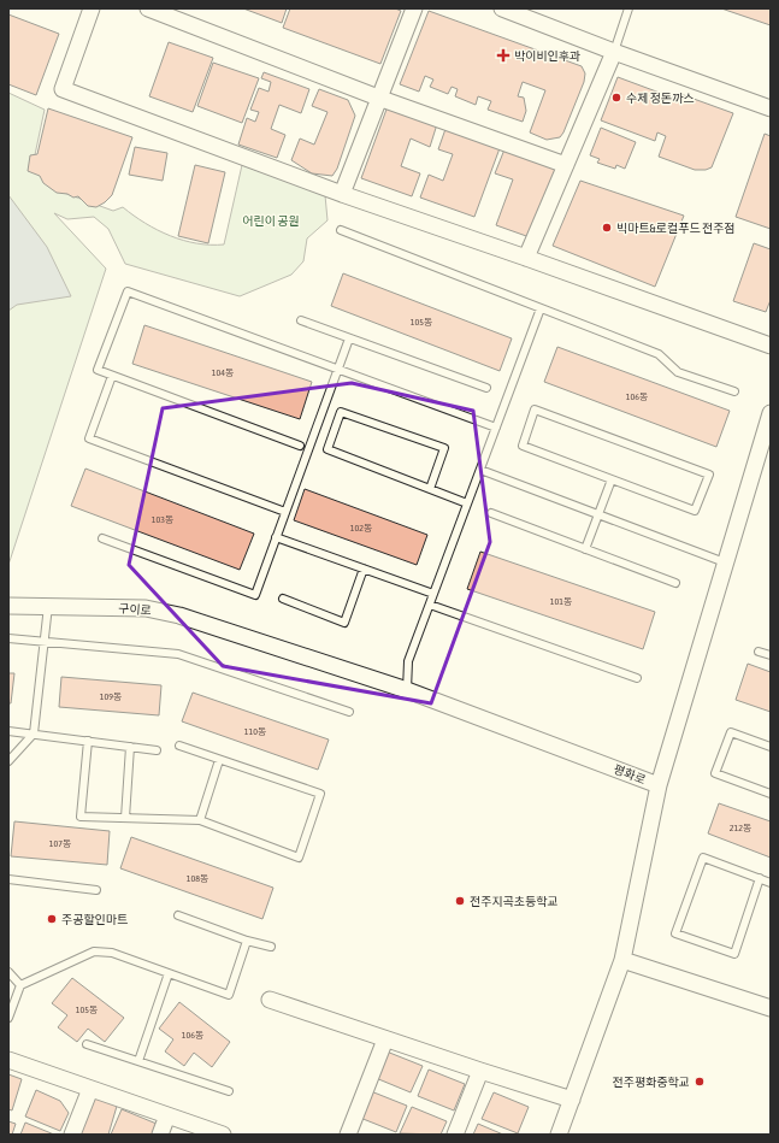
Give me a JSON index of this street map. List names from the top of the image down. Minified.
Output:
{"streets":{"street":["구이로","평화로"]},"crossings":[["구이로","평화로"]],"parks":["어린이 공원"],"places":{"health":["박이비인후과"],"other":["수제 정돈까스","빅마트&로컬푸드 전주점","전주지곡초등학교","주공할인마트","전주평화중학교"]},"house_numbers":["105동","104동","106동","103동","102동","101동","109동","110동","212동","107동","108동","105동","106동"]}
